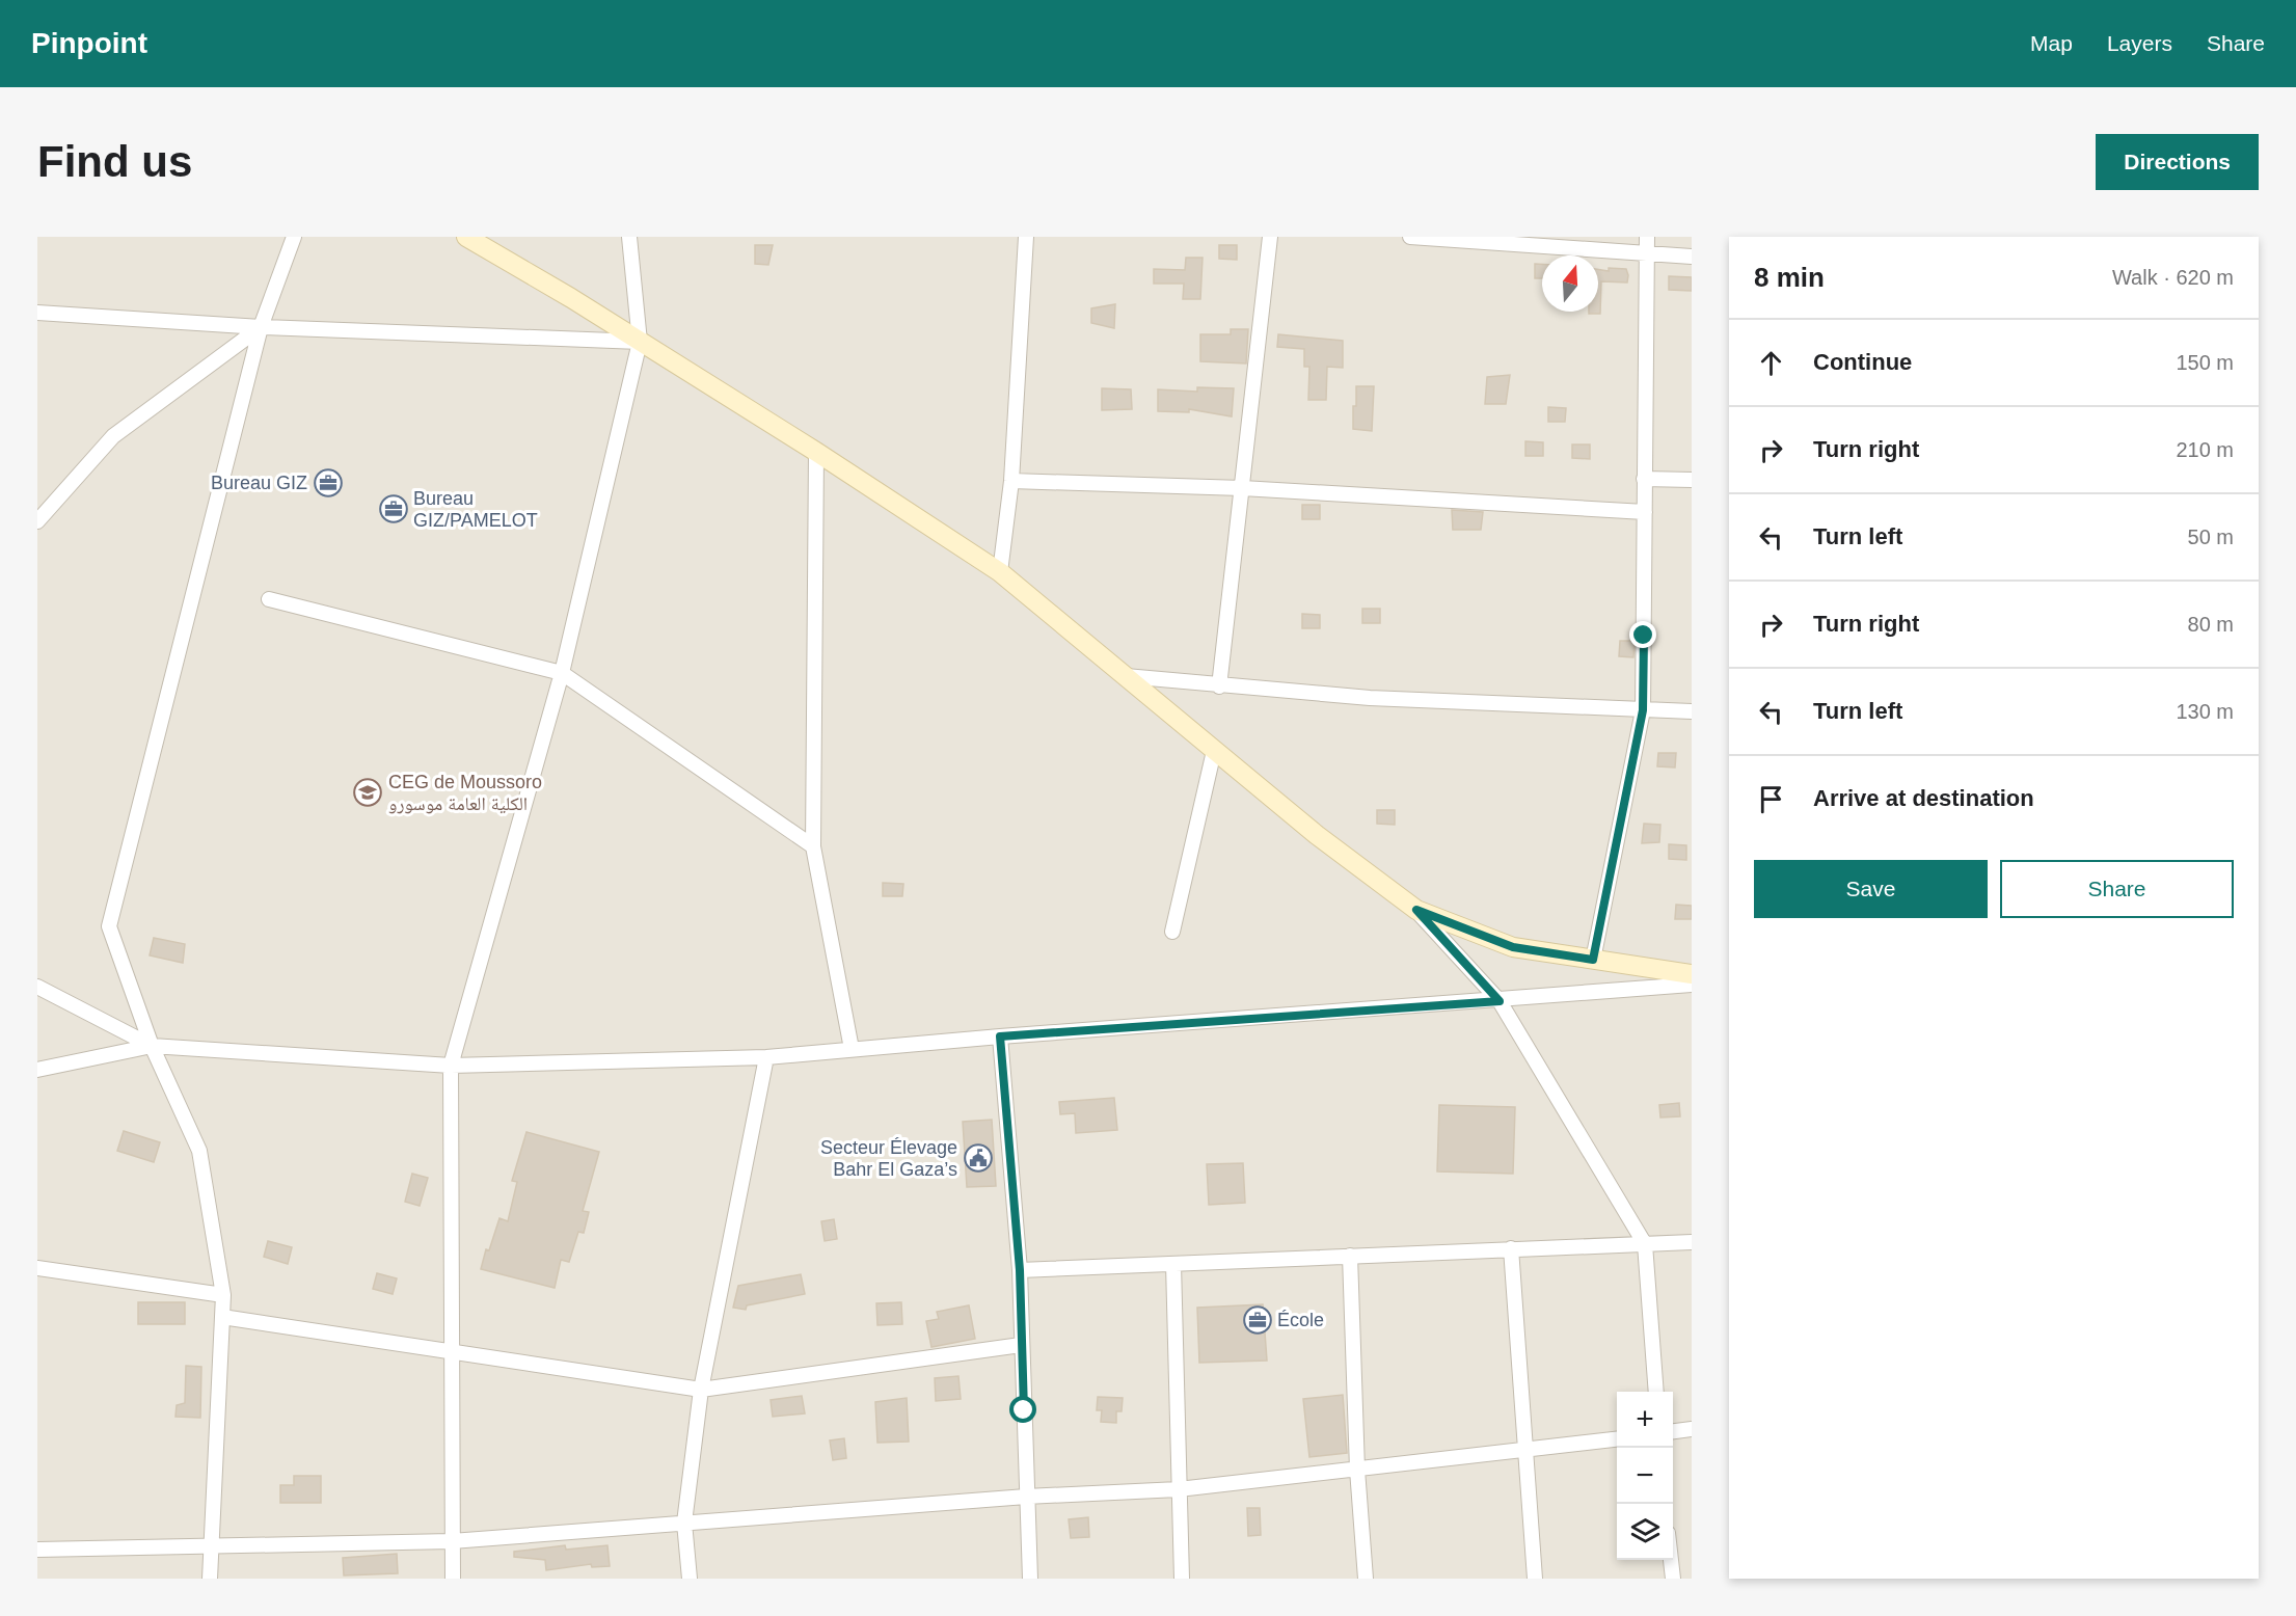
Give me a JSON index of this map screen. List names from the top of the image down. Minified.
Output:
{"places":{"office":["Bureau GIZ","Bureau GIZ/PAMELOT","École"],"school or university":["CEG de Moussoro الكلية العامة موسورو"],"public building":["Secteur Élevage Bahr El Gaza’s"]},"north":"top","page":{"header":"Pinpoint","nav":["Map","Layers","Share"],"buttons":["Directions",["Save","Share"]],"title":"Find us","heading":["8 min","Walk · 620 m"],"list":[["Continue","150 m"],["Turn right","210 m"],["Turn left","50 m"],["Turn right","80 m"],["Turn left","130 m"],"Arrive at destination"],"map_buttons":["+","−"]}}
